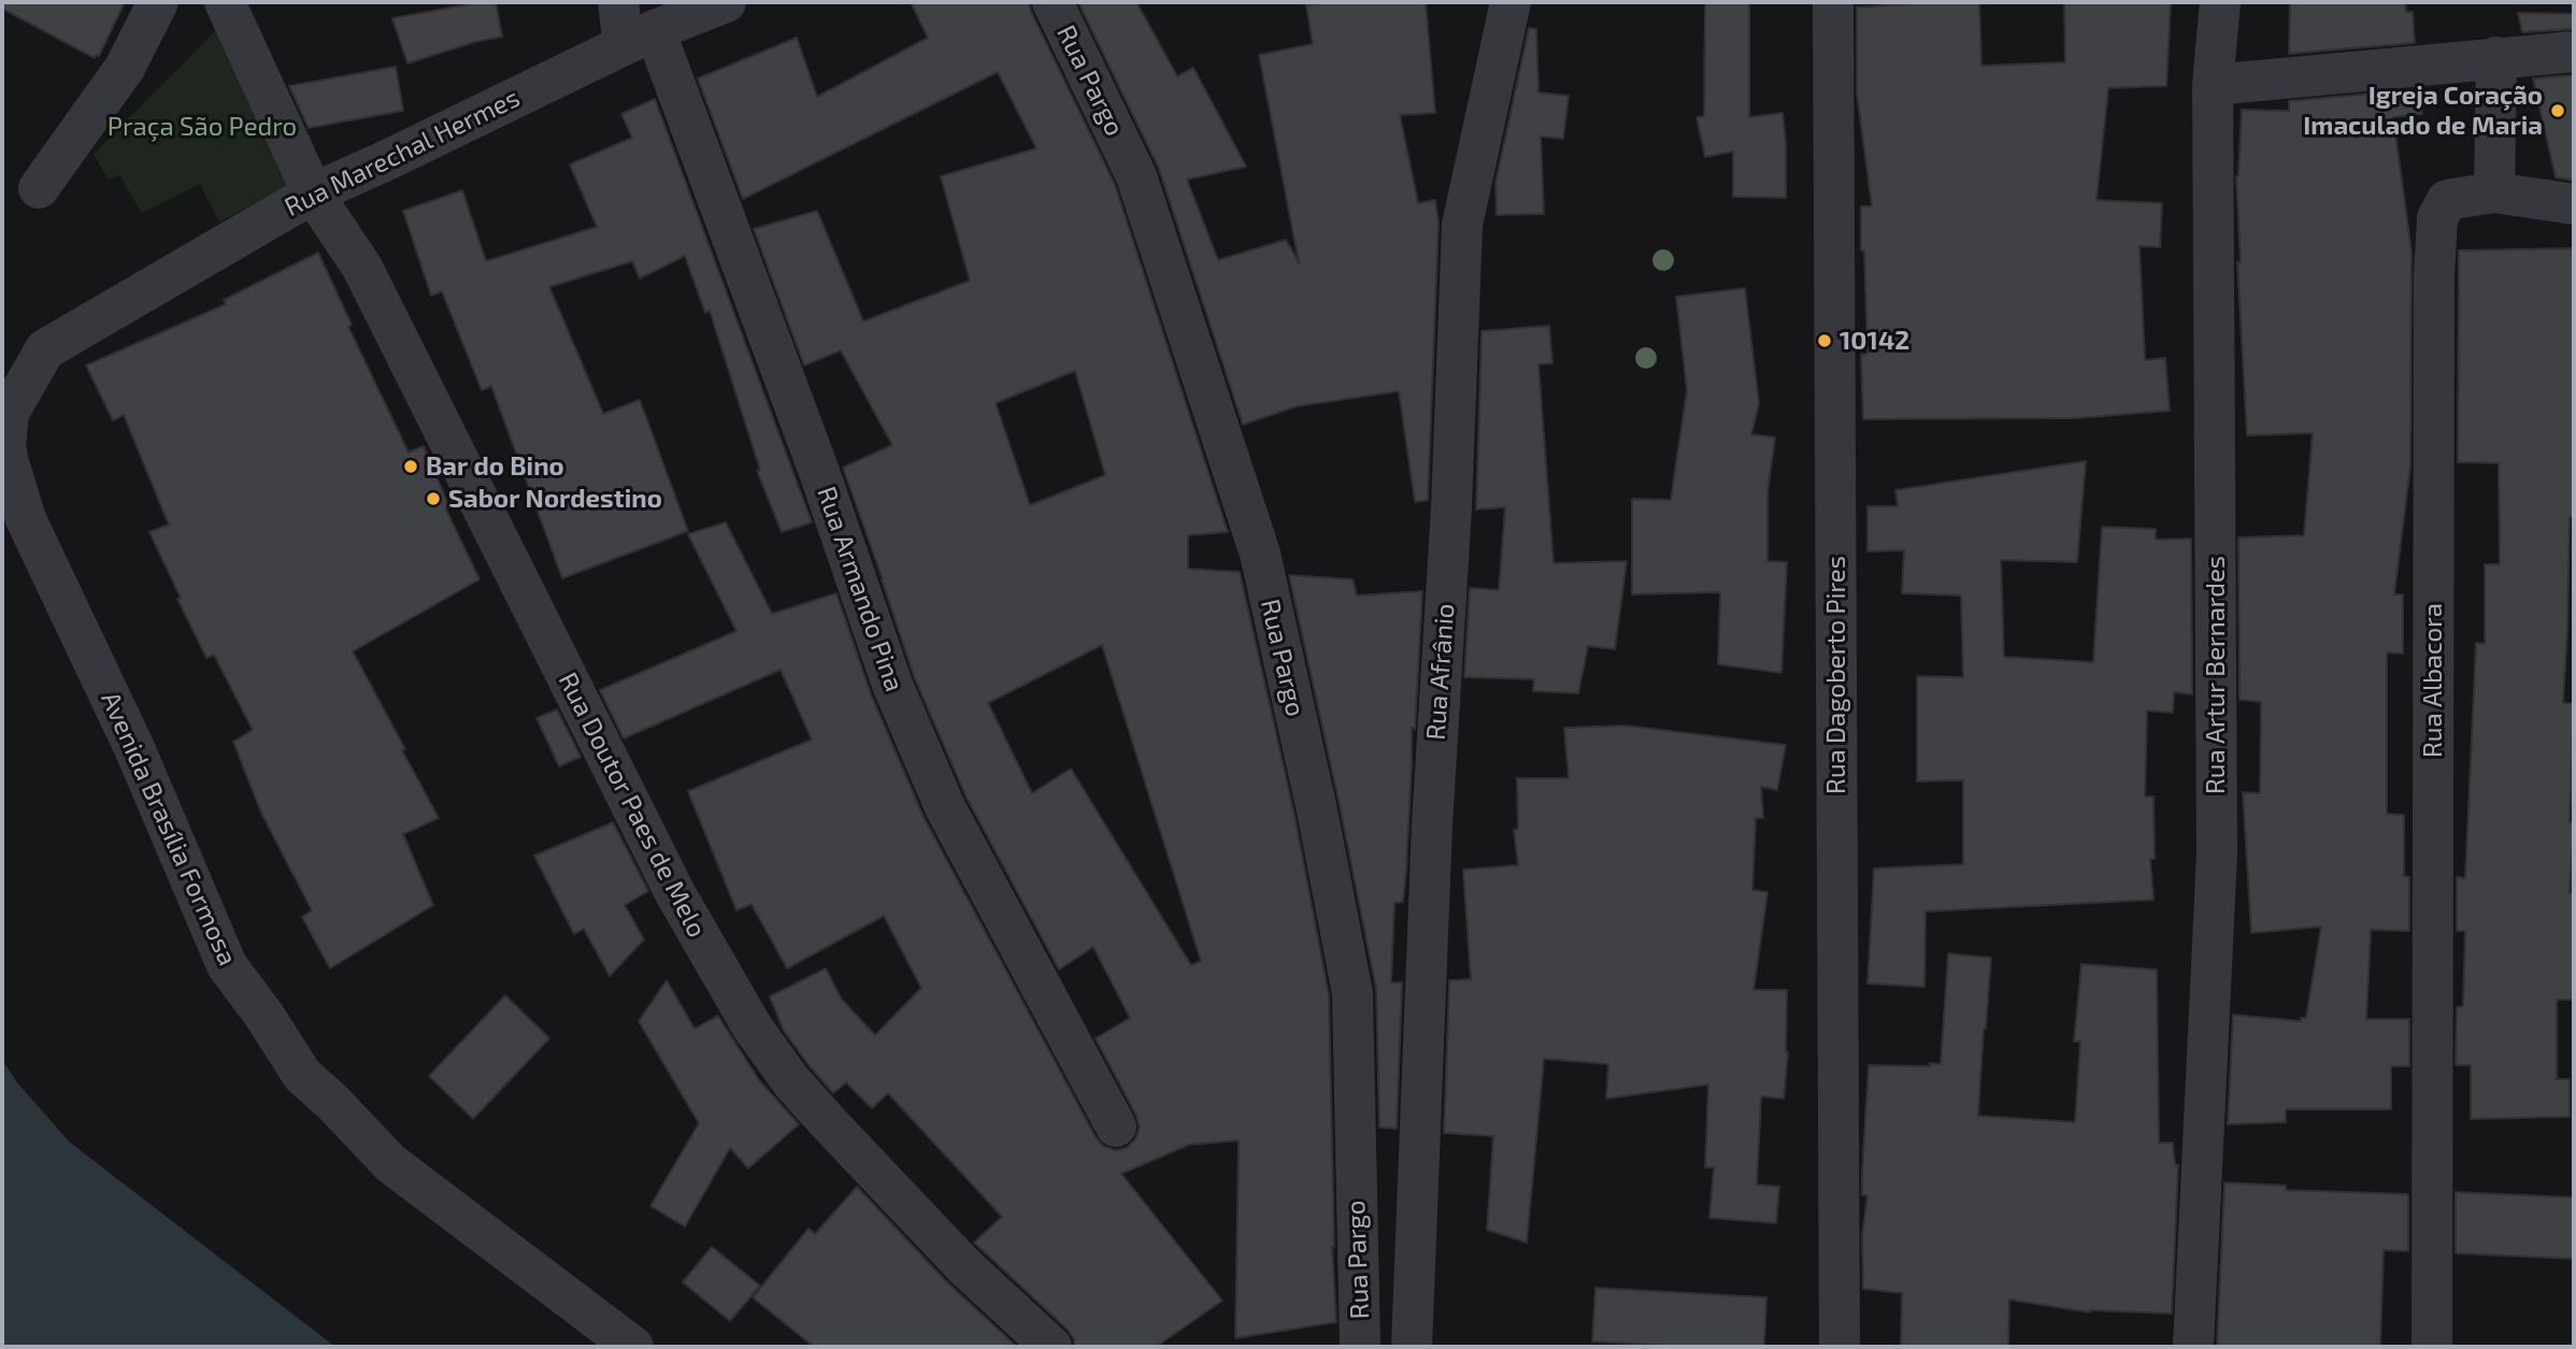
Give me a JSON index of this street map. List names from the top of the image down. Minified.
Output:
{"streets":{"street":["Rua Pargo","Rua Marechal Hermes","Rua Armando Pina","Rua Afrânio","Rua Dagoberto Pires","Rua Artur Bernardes","Rua Albacora","Rua Doutor Paes de Melo","Avenida Brasília Formosa"]},"crossings":[["Rua Marechal Hermes","Rua Armando Pina"],["Rua Marechal Hermes","Rua Doutor Paes de Melo"],["Rua Marechal Hermes","Avenida Brasília Formosa"]],"parks":["Praça São Pedro"],"places":["Igreja Coração Imaculado de Maria","10142","Bar do Bino","Sabor Nordestino"]}
